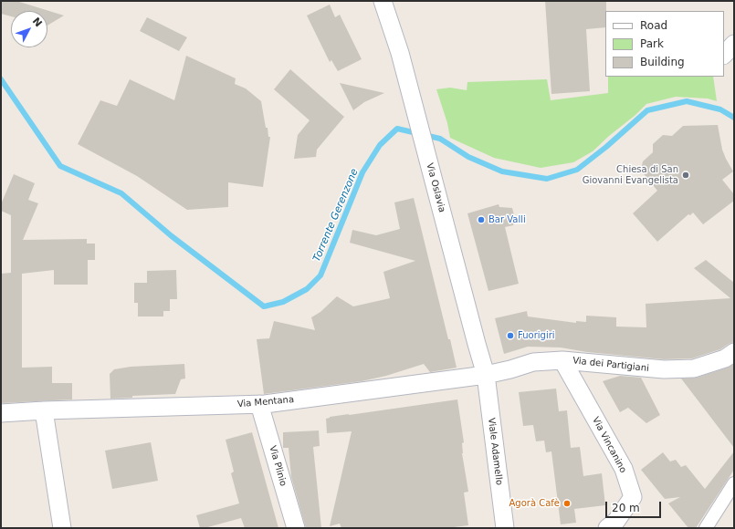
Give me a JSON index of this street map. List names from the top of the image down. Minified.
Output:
{"streets":{"street":["Via Oslavia","Via dei Partigiani","Via Mentana","Via Vincanino","Viale Adamello","Via Plinio"]},"crossings":[["Via Oslavia","Via dei Partigiani"],["Via Oslavia","Via Mentana"],["Via Oslavia","Viale Adamello"],["Via dei Partigiani","Via Mentana"],["Via dei Partigiani","Via Vincanino"],["Via dei Partigiani","Viale Adamello"],["Via Mentana","Viale Adamello"],["Via Mentana","Via Plinio"]],"water":["Torrente Gerenzone"],"places":["Chiesa di San Giovanni Evangelista","Bar Valli","Fuorigiri","Agorà Cafè"],"legend":["Road","Park","Building"],"scale_bar":"20 m","north":"top right"}
